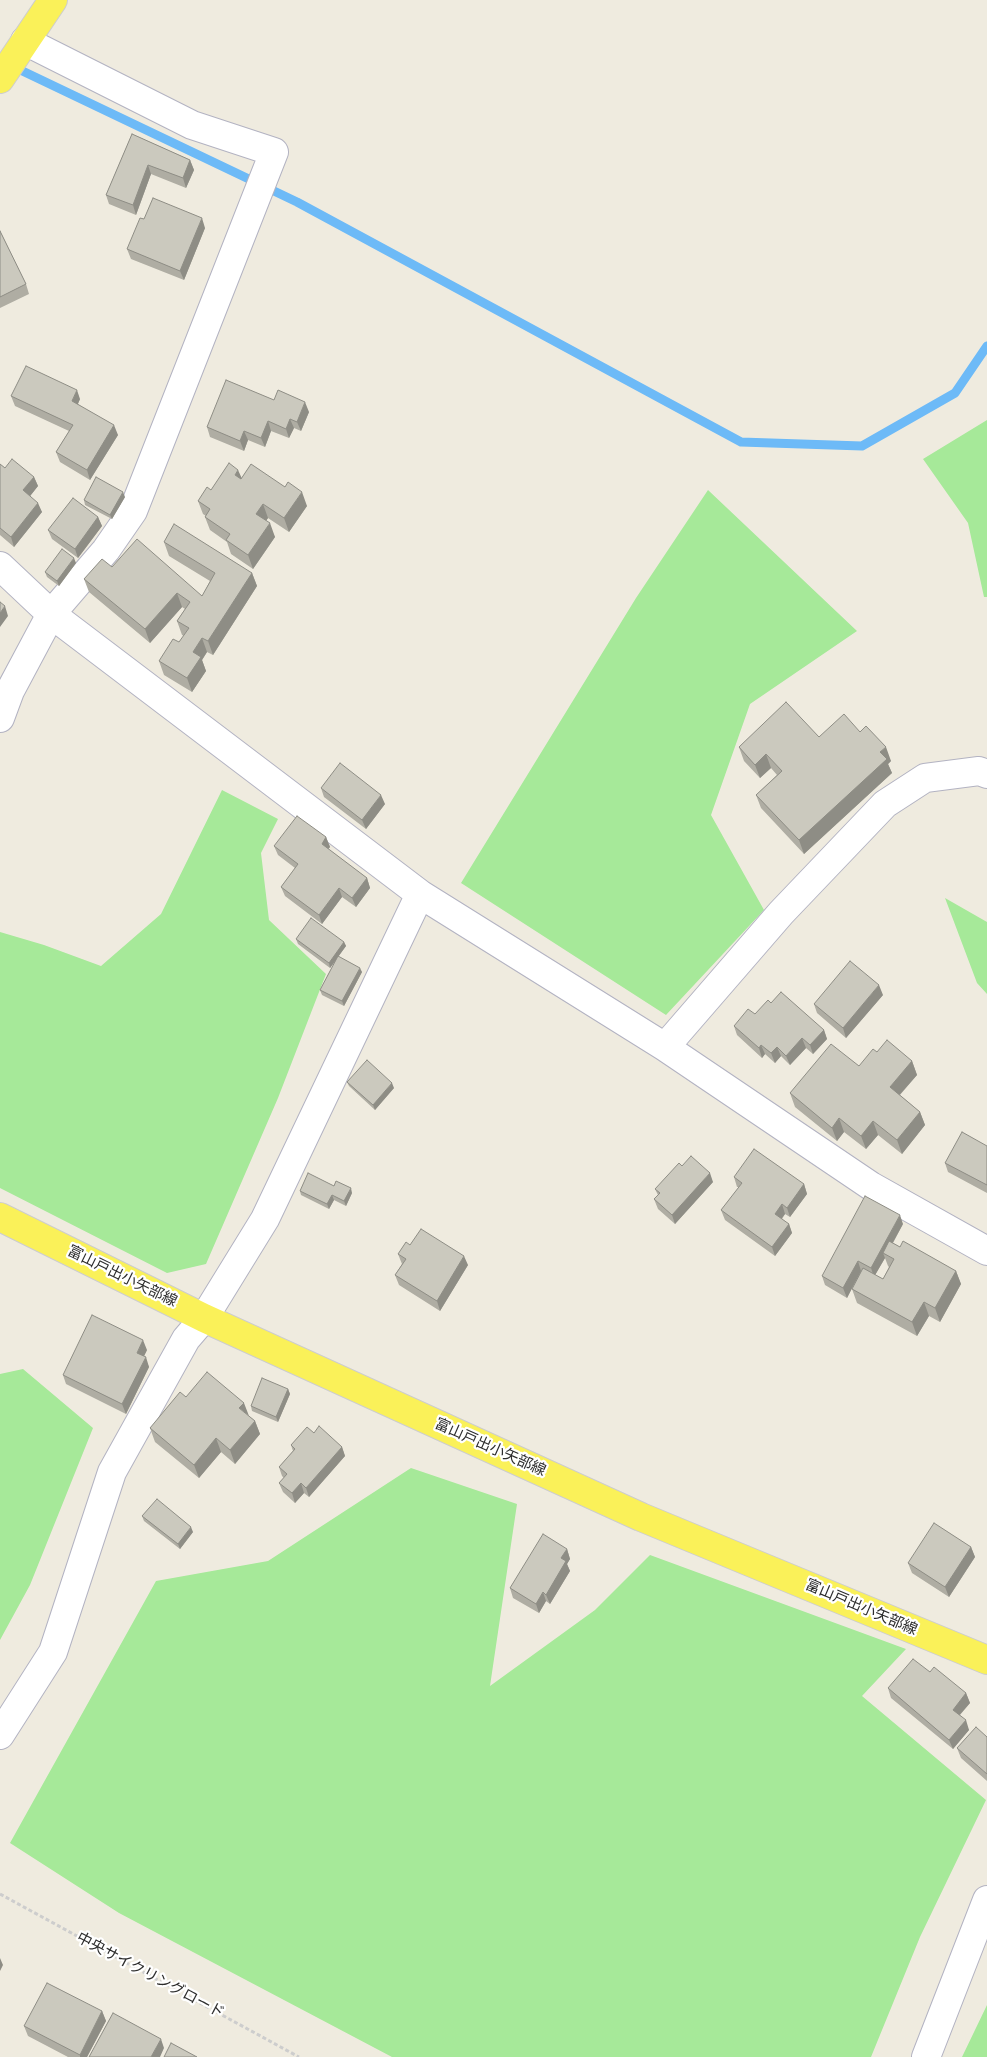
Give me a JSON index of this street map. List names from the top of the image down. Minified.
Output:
{"streets":{"main road":["富山戸出小矢部線"],"path":["中央サイクリングロード"]}}
